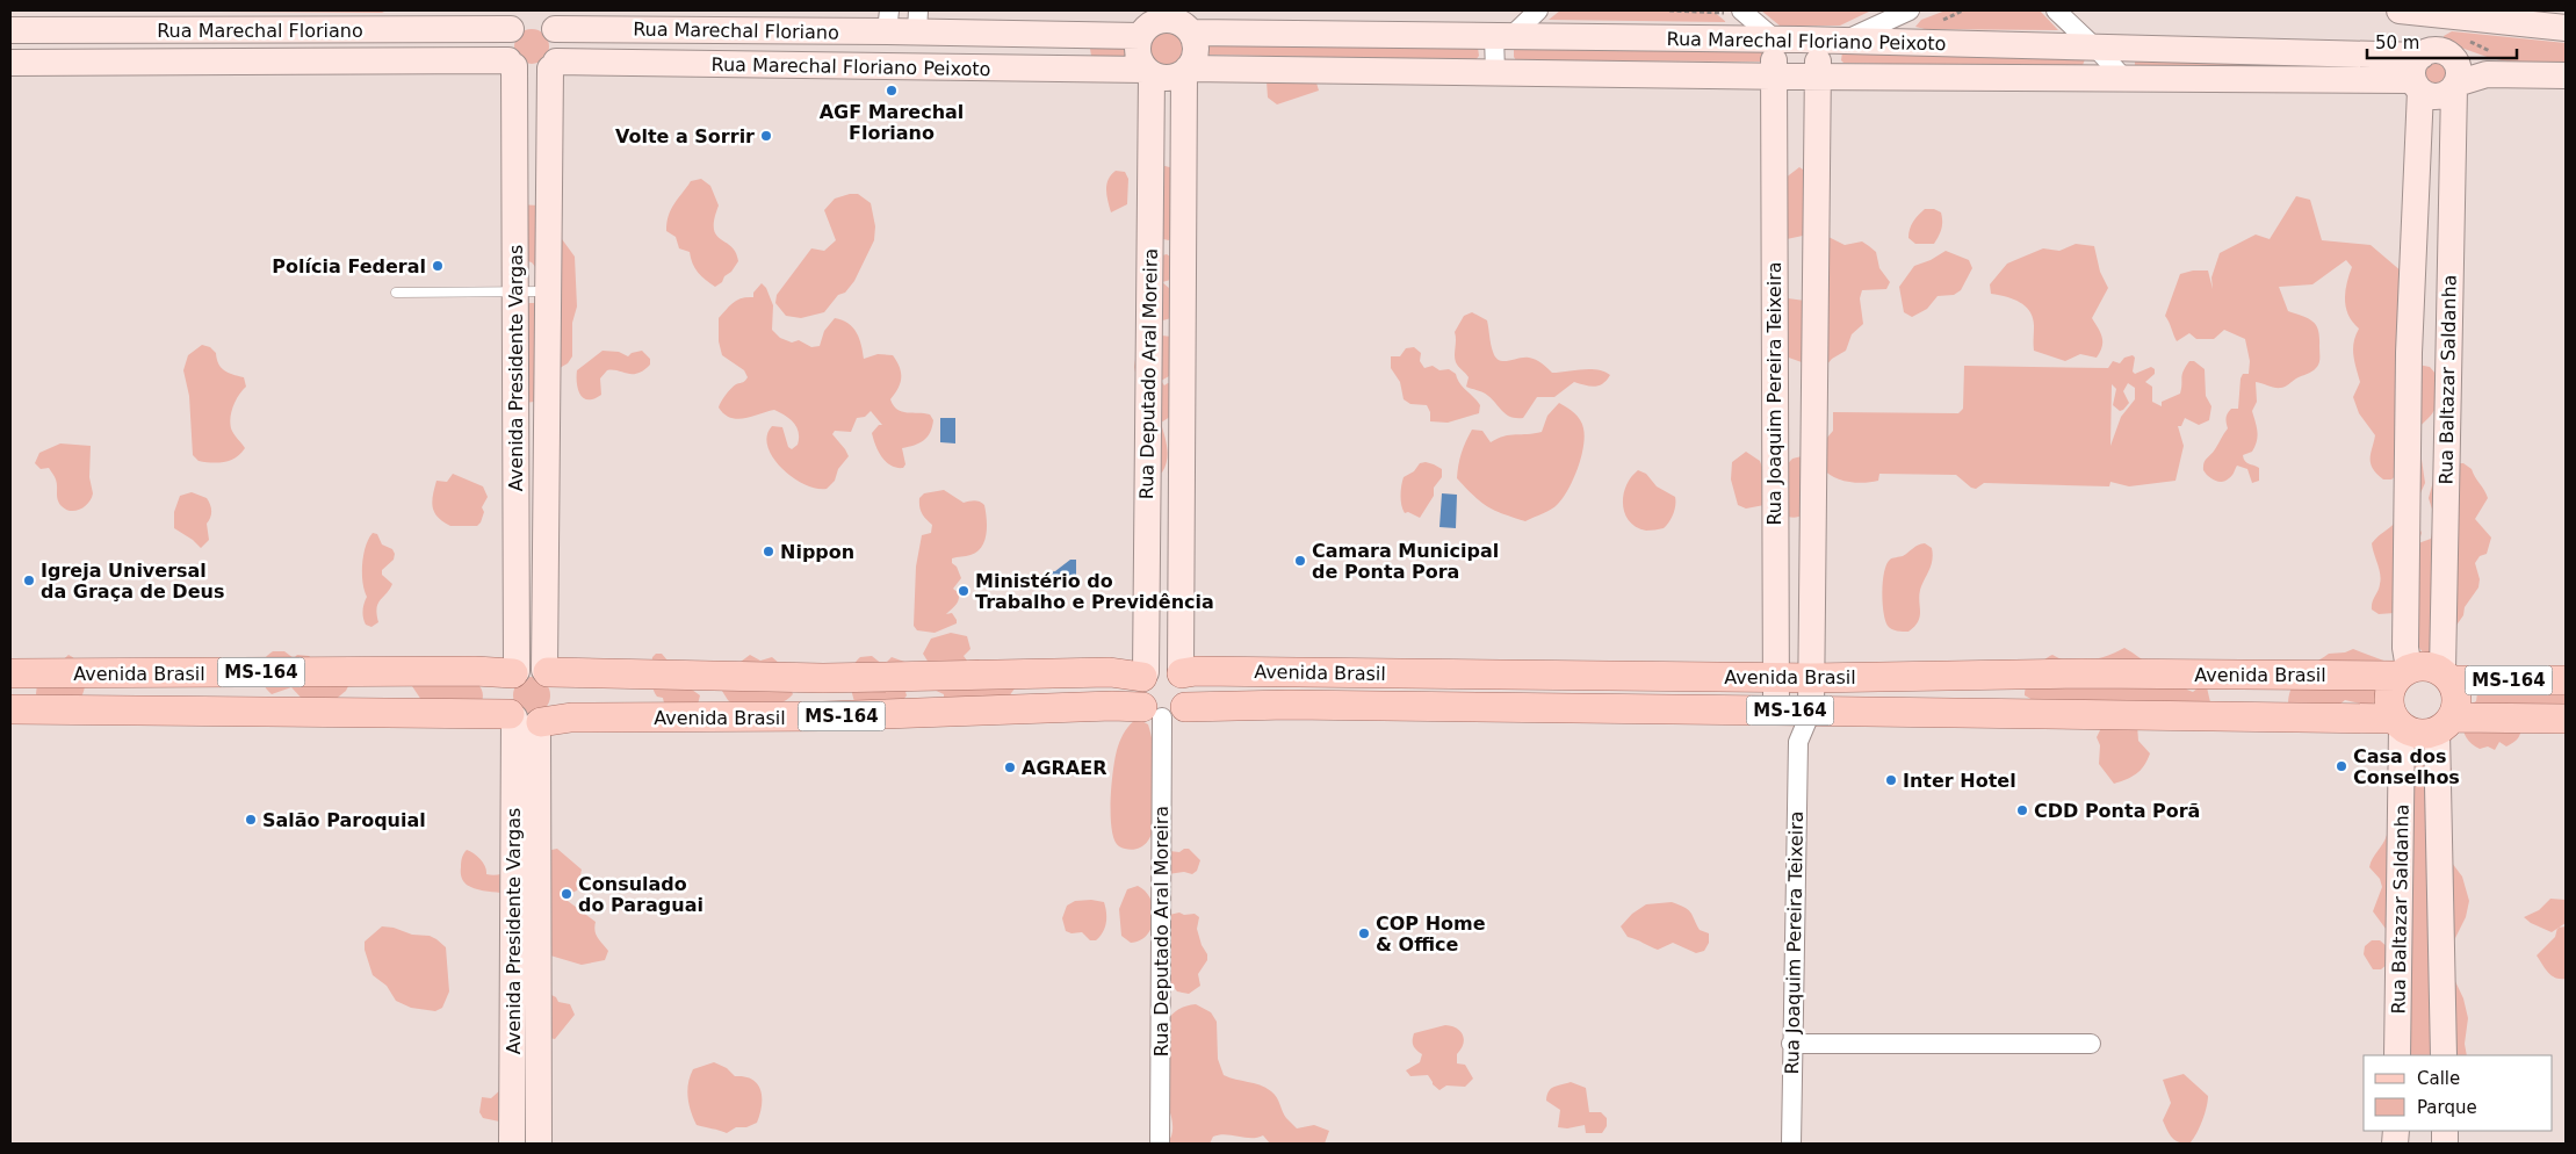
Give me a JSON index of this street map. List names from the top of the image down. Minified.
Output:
{"streets":{"main road":["Rua Marechal Floriano","Rua Marechal Floriano Peixoto","Avenida Presidente Vargas","Rua Deputado Aral Moreira","Rua Baltazar Saldanha","Rua Joaquim Pereira Teixeira","MS-164","Avenida Brasil"]},"crossings":[["Rua Marechal Floriano","Rua Marechal Floriano Peixoto"],["Rua Marechal Floriano","Avenida Presidente Vargas"],["Rua Marechal Floriano Peixoto","Avenida Presidente Vargas"],["Rua Marechal Floriano Peixoto","Rua Deputado Aral Moreira"],["Rua Marechal Floriano Peixoto","Rua Baltazar Saldanha"],["Rua Marechal Floriano Peixoto","Rua Joaquim Pereira Teixeira"],["Avenida Presidente Vargas","Avenida Brasil"],["Rua Deputado Aral Moreira","MS-164"],["Rua Deputado Aral Moreira","Avenida Brasil"],["Rua Baltazar Saldanha","MS-164"],["Rua Baltazar Saldanha","Avenida Brasil"],["Rua Joaquim Pereira Teixeira","Avenida Brasil"],["MS-164","Avenida Brasil"]],"places":["AGF Marechal Floriano","Volte a Sorrir","Polícia Federal","Nippon","Camara Municipal de Ponta Pora","Igreja Universal da Graça de Deus","Ministério do Trabalho e Previdência","Casa dos Conselhos","AGRAER","Inter Hotel","CDD Ponta Porã","Salão Paroquial","Consulado do Paraguai","COP Home & Office"],"legend":["Calle","Parque"],"scale_bar":"50 m"}
